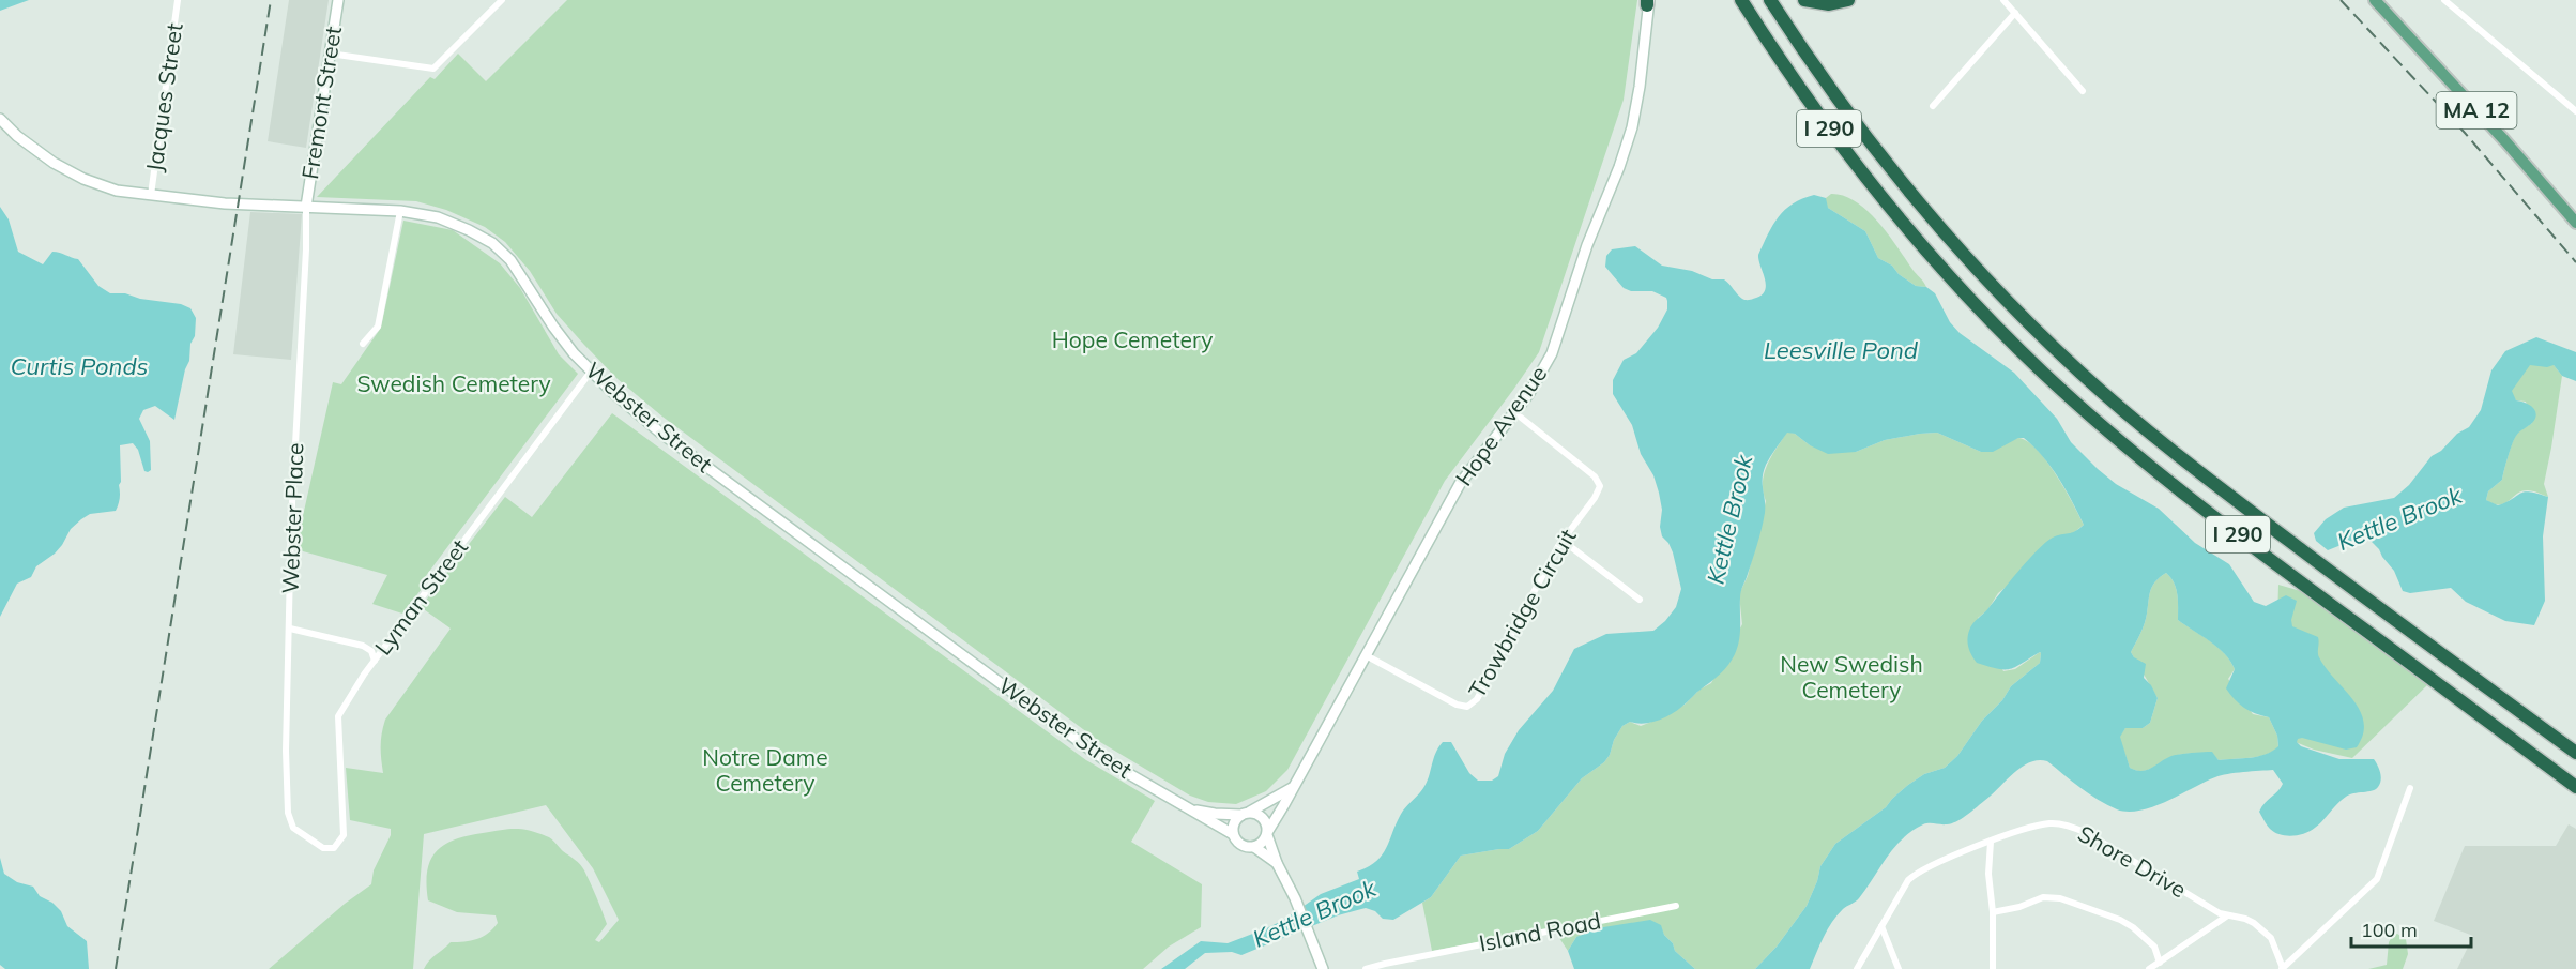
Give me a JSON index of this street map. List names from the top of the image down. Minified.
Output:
{"streets":{"highway":["I 290"],"main road":["Fremont Street","MA 12","Webster Street","Hope Avenue"],"street":["Jacques Street","Webster Place","Lyman Street","Trowbridge Circuit","Shore Drive","Island Road"]},"crossings":[["Jacques Street","Webster Street"],["Fremont Street","Webster Street"],["Fremont Street","Webster Place"],["Webster Street","Hope Avenue"],["Webster Street","Webster Place"],["Webster Street","Lyman Street"],["Hope Avenue","Trowbridge Circuit"],["Webster Place","Lyman Street"]],"water":["Leesville Pond","Curtis Ponds","Kettle Brook"],"parks":["Hope Cemetery","Swedish Cemetery","New Swedish Cemetery","Notre Dame Cemetery"],"scale_bar":"100 m"}
